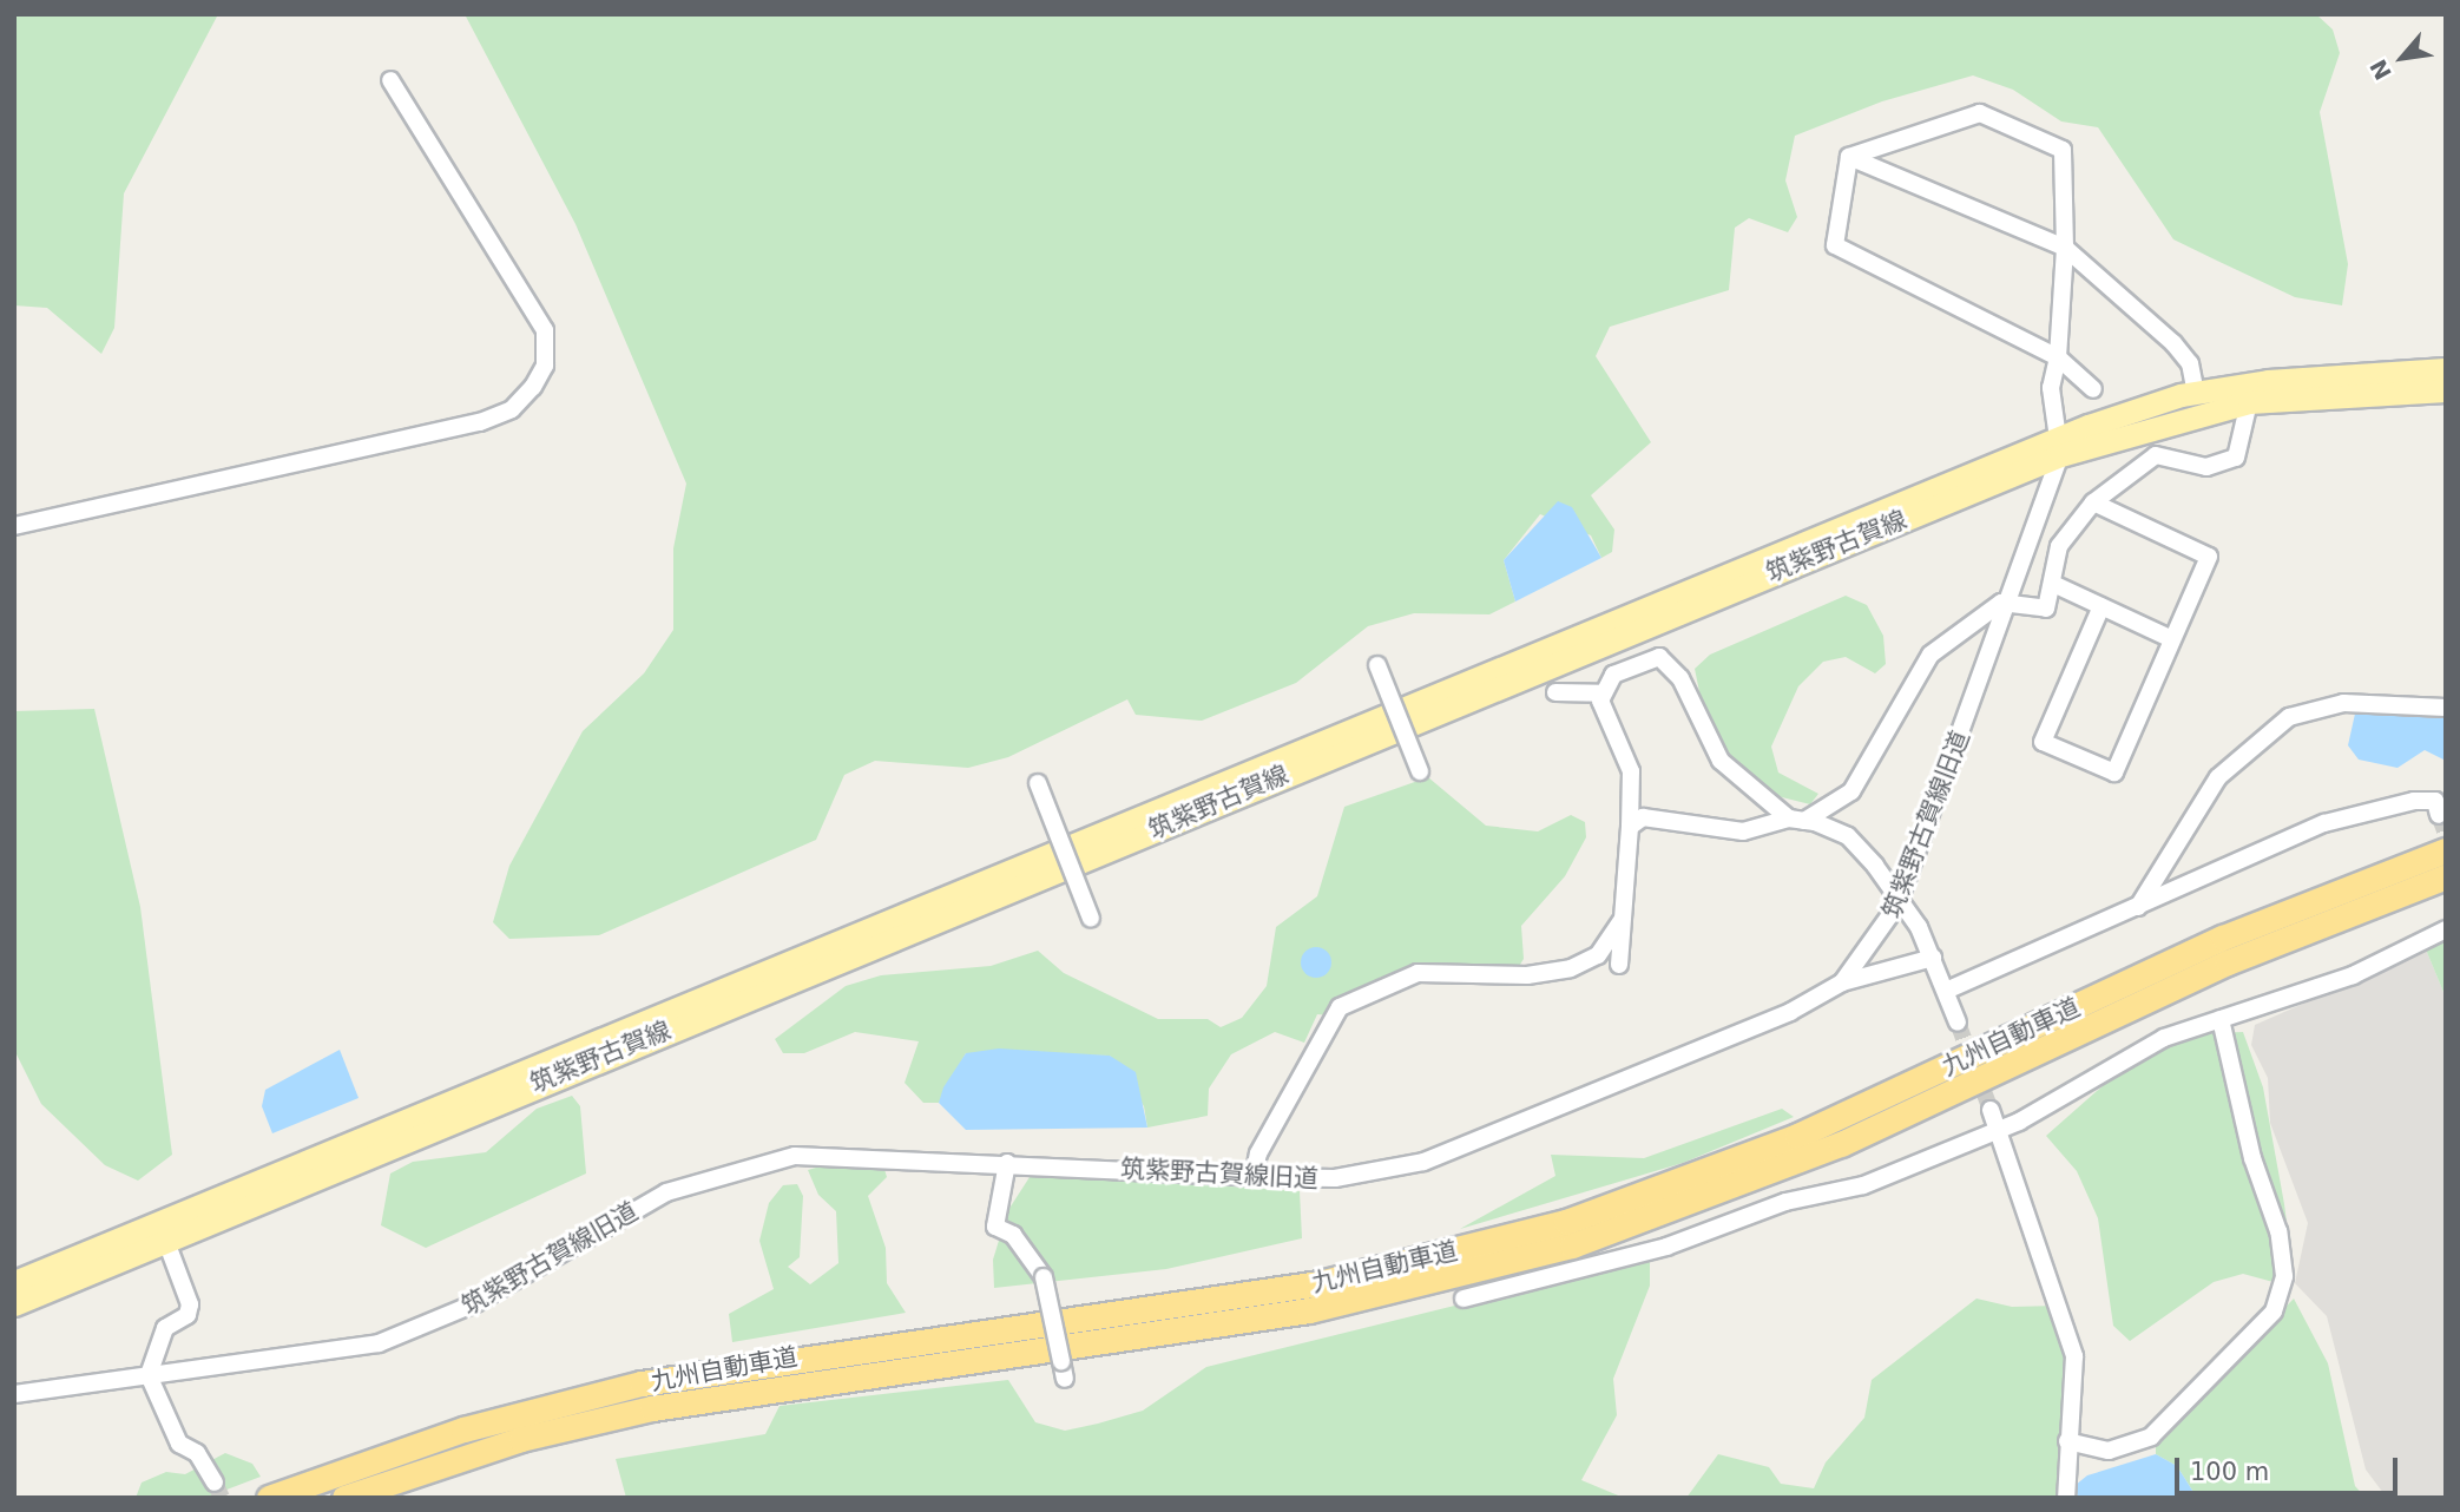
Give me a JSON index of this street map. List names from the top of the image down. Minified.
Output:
{"streets":{"highway":["九州自動車道"],"main road":["筑紫野古賀線"],"street":["筑紫野古賀線旧道"]},"crossings":[["筑紫野古賀線","筑紫野古賀線旧道"]],"scale_bar":"100 m","north":"bottom left"}
